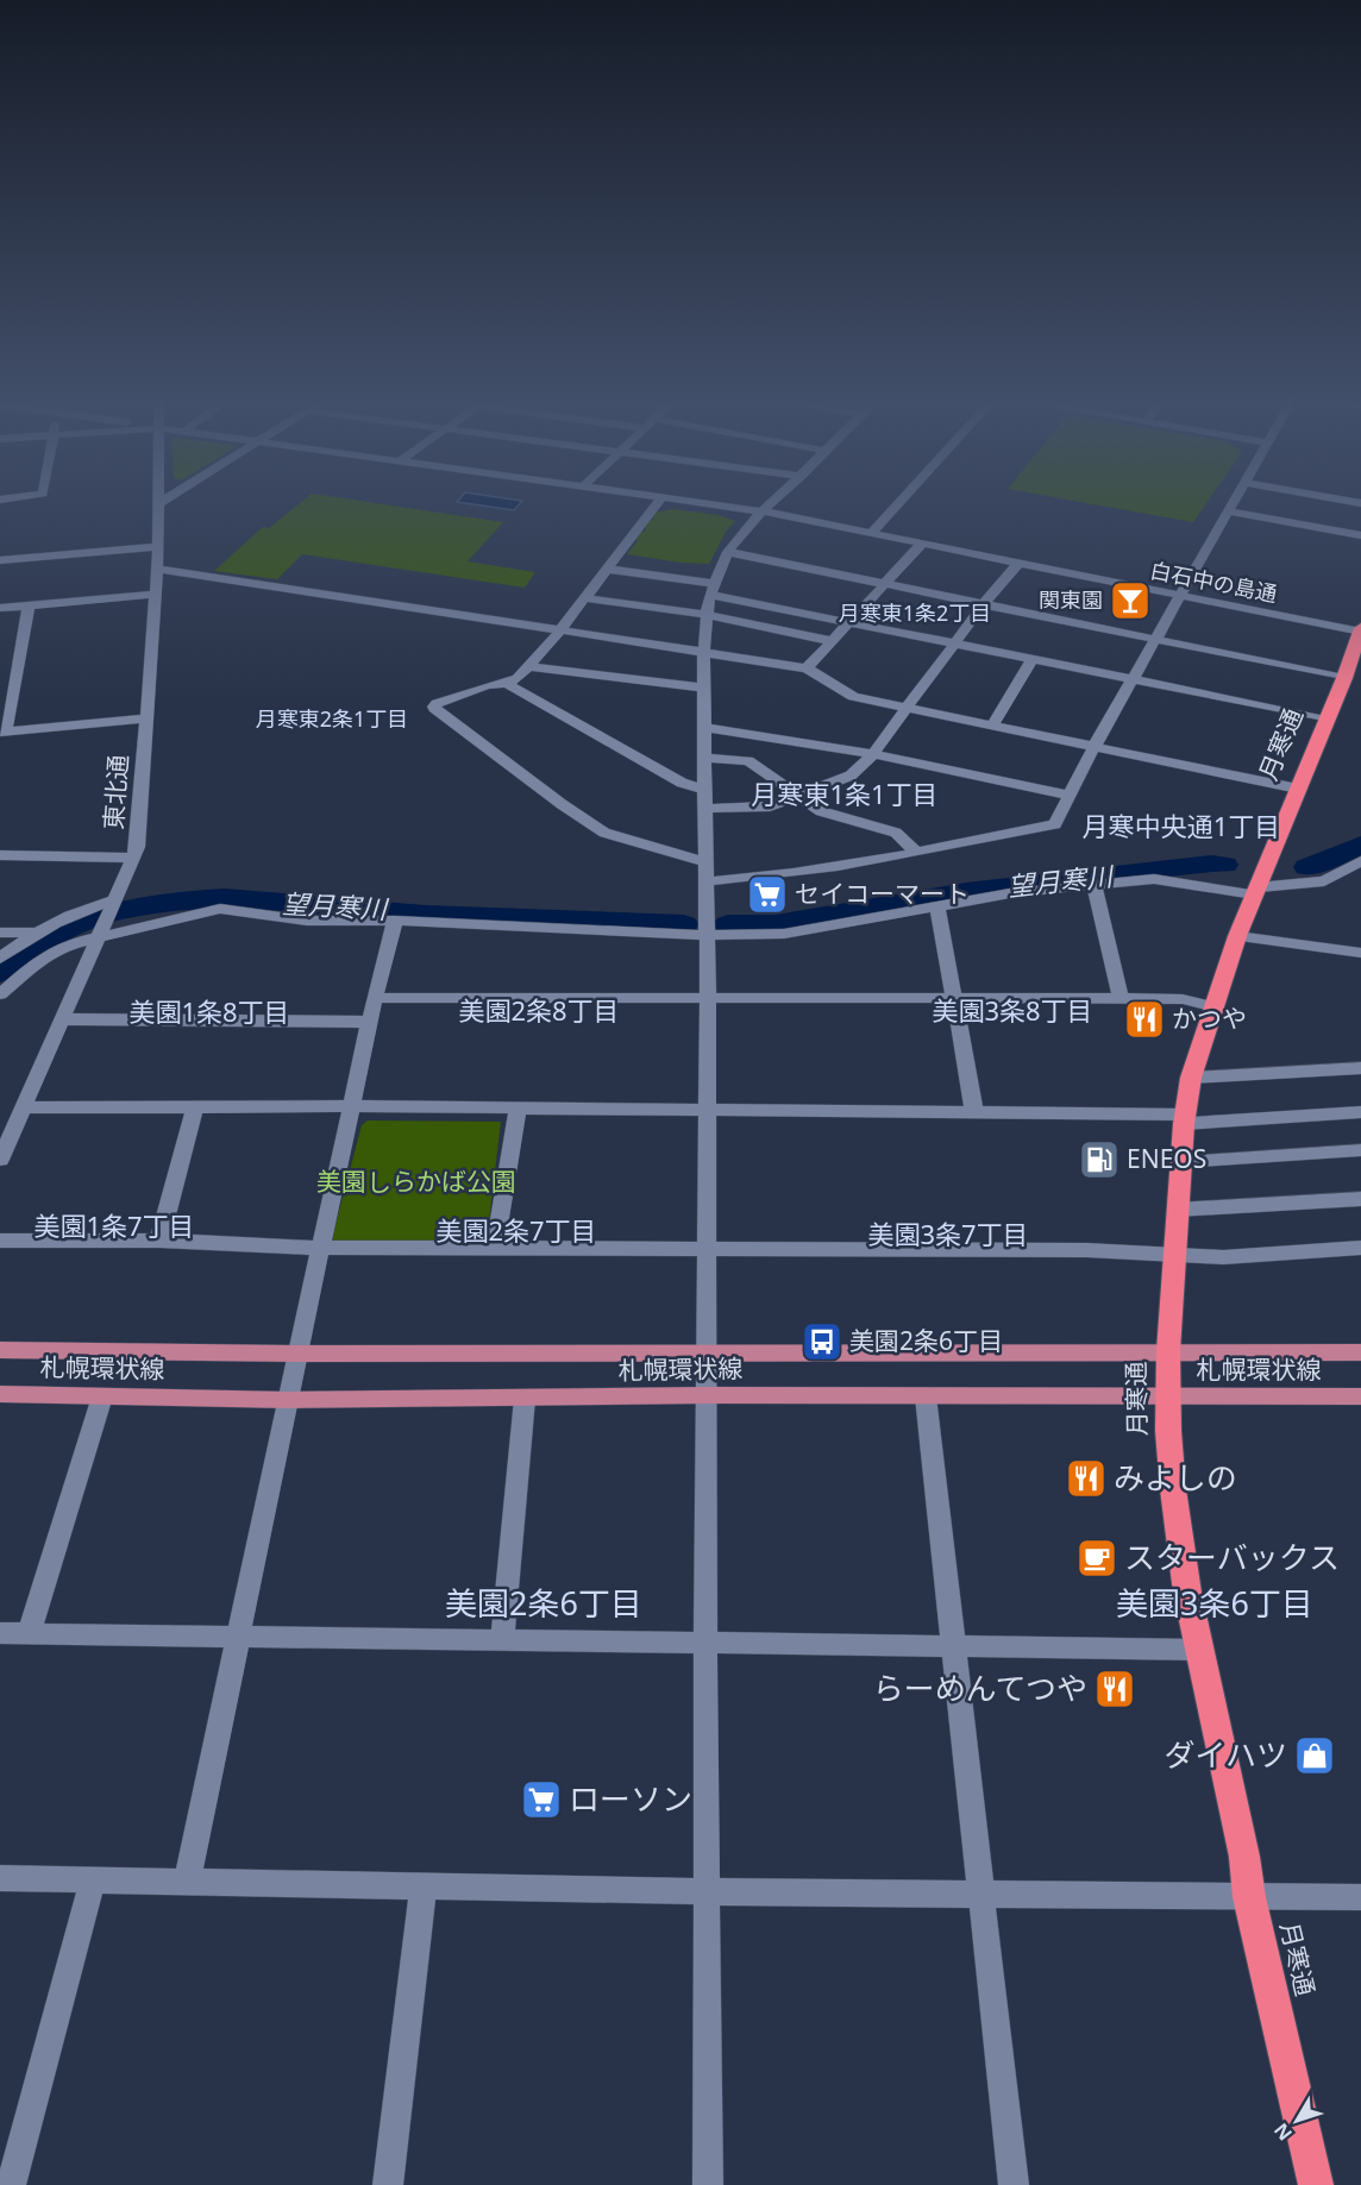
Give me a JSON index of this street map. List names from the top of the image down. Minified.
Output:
{"streets":{"highway":["月寒通"],"main road":["札幌環状線"],"street":["白石中の島通","東北通"]},"crossings":[["白石中の島通","月寒通"],["月寒通","札幌環状線"]],"districts":["月寒東1条2丁目","月寒東2条1丁目","月寒東1条1丁目","月寒中央通1丁目","美園2条8丁目","美園3条8丁目","美園1条8丁目","美園1条7丁目","美園2条7丁目","美園3条7丁目","美園2条6丁目","美園3条6丁目"],"water":["望月寒川"],"parks":["美園しらかば公園"],"places":{"bar":["関東園"],"supermarket":["セイコーマート","ローソン"],"restaurant":["かつや","みよしの","らーめんてつや"],"fuel station":["ENEOS"],"bus stop":["美園2条6丁目"],"cafe":["スターバックス"],"shop":["ダイハツ"]},"north":"bottom left"}
